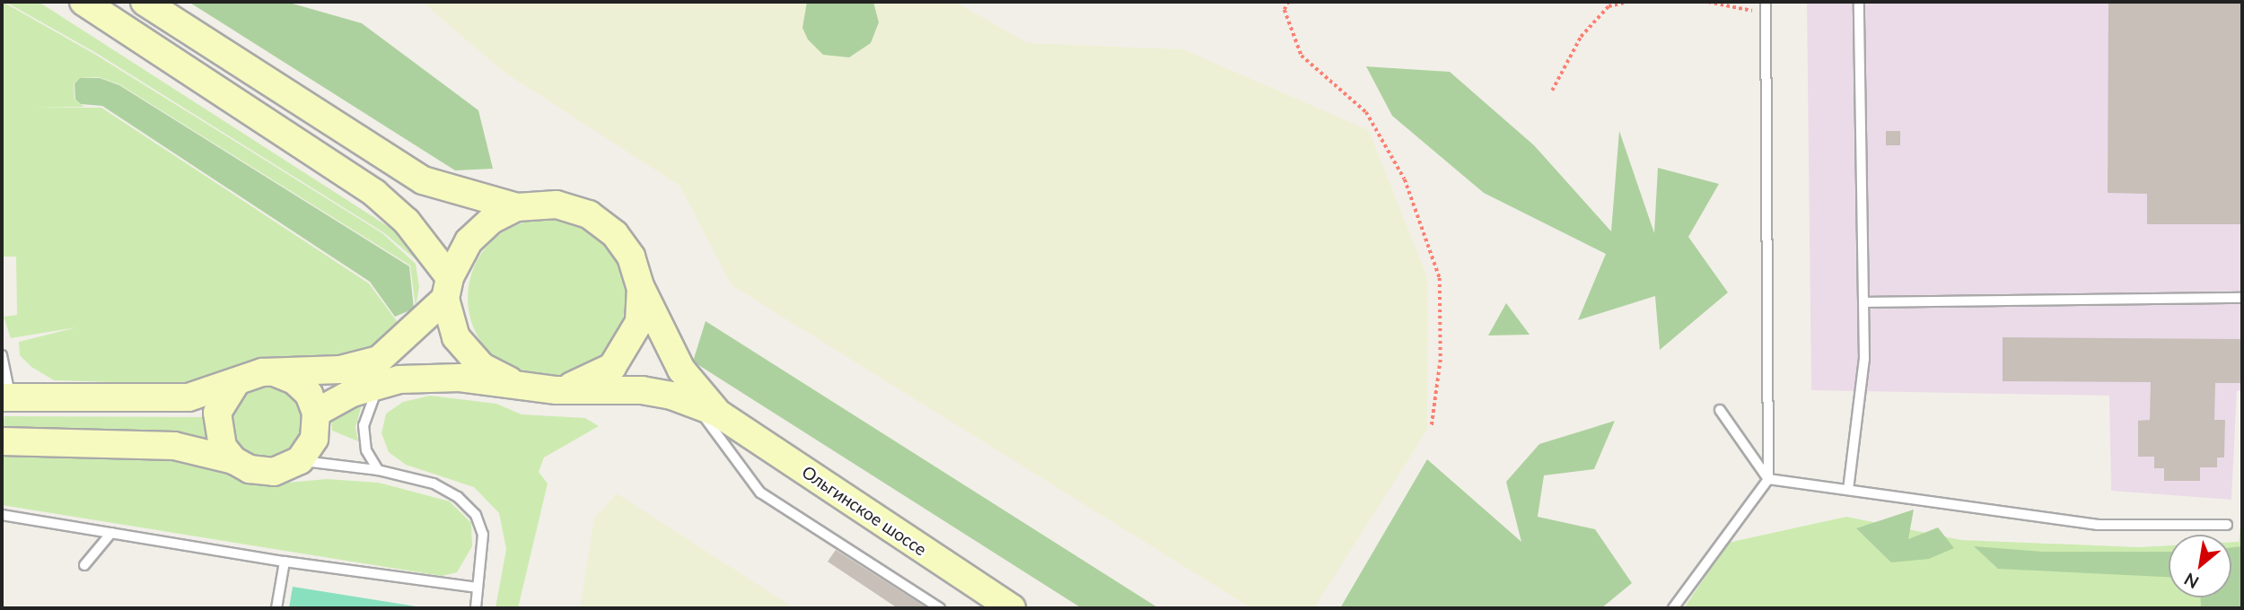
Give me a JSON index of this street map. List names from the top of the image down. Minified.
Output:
{"streets":{"main road":["Ольгинское шоссе"]},"north":"bottom left"}
